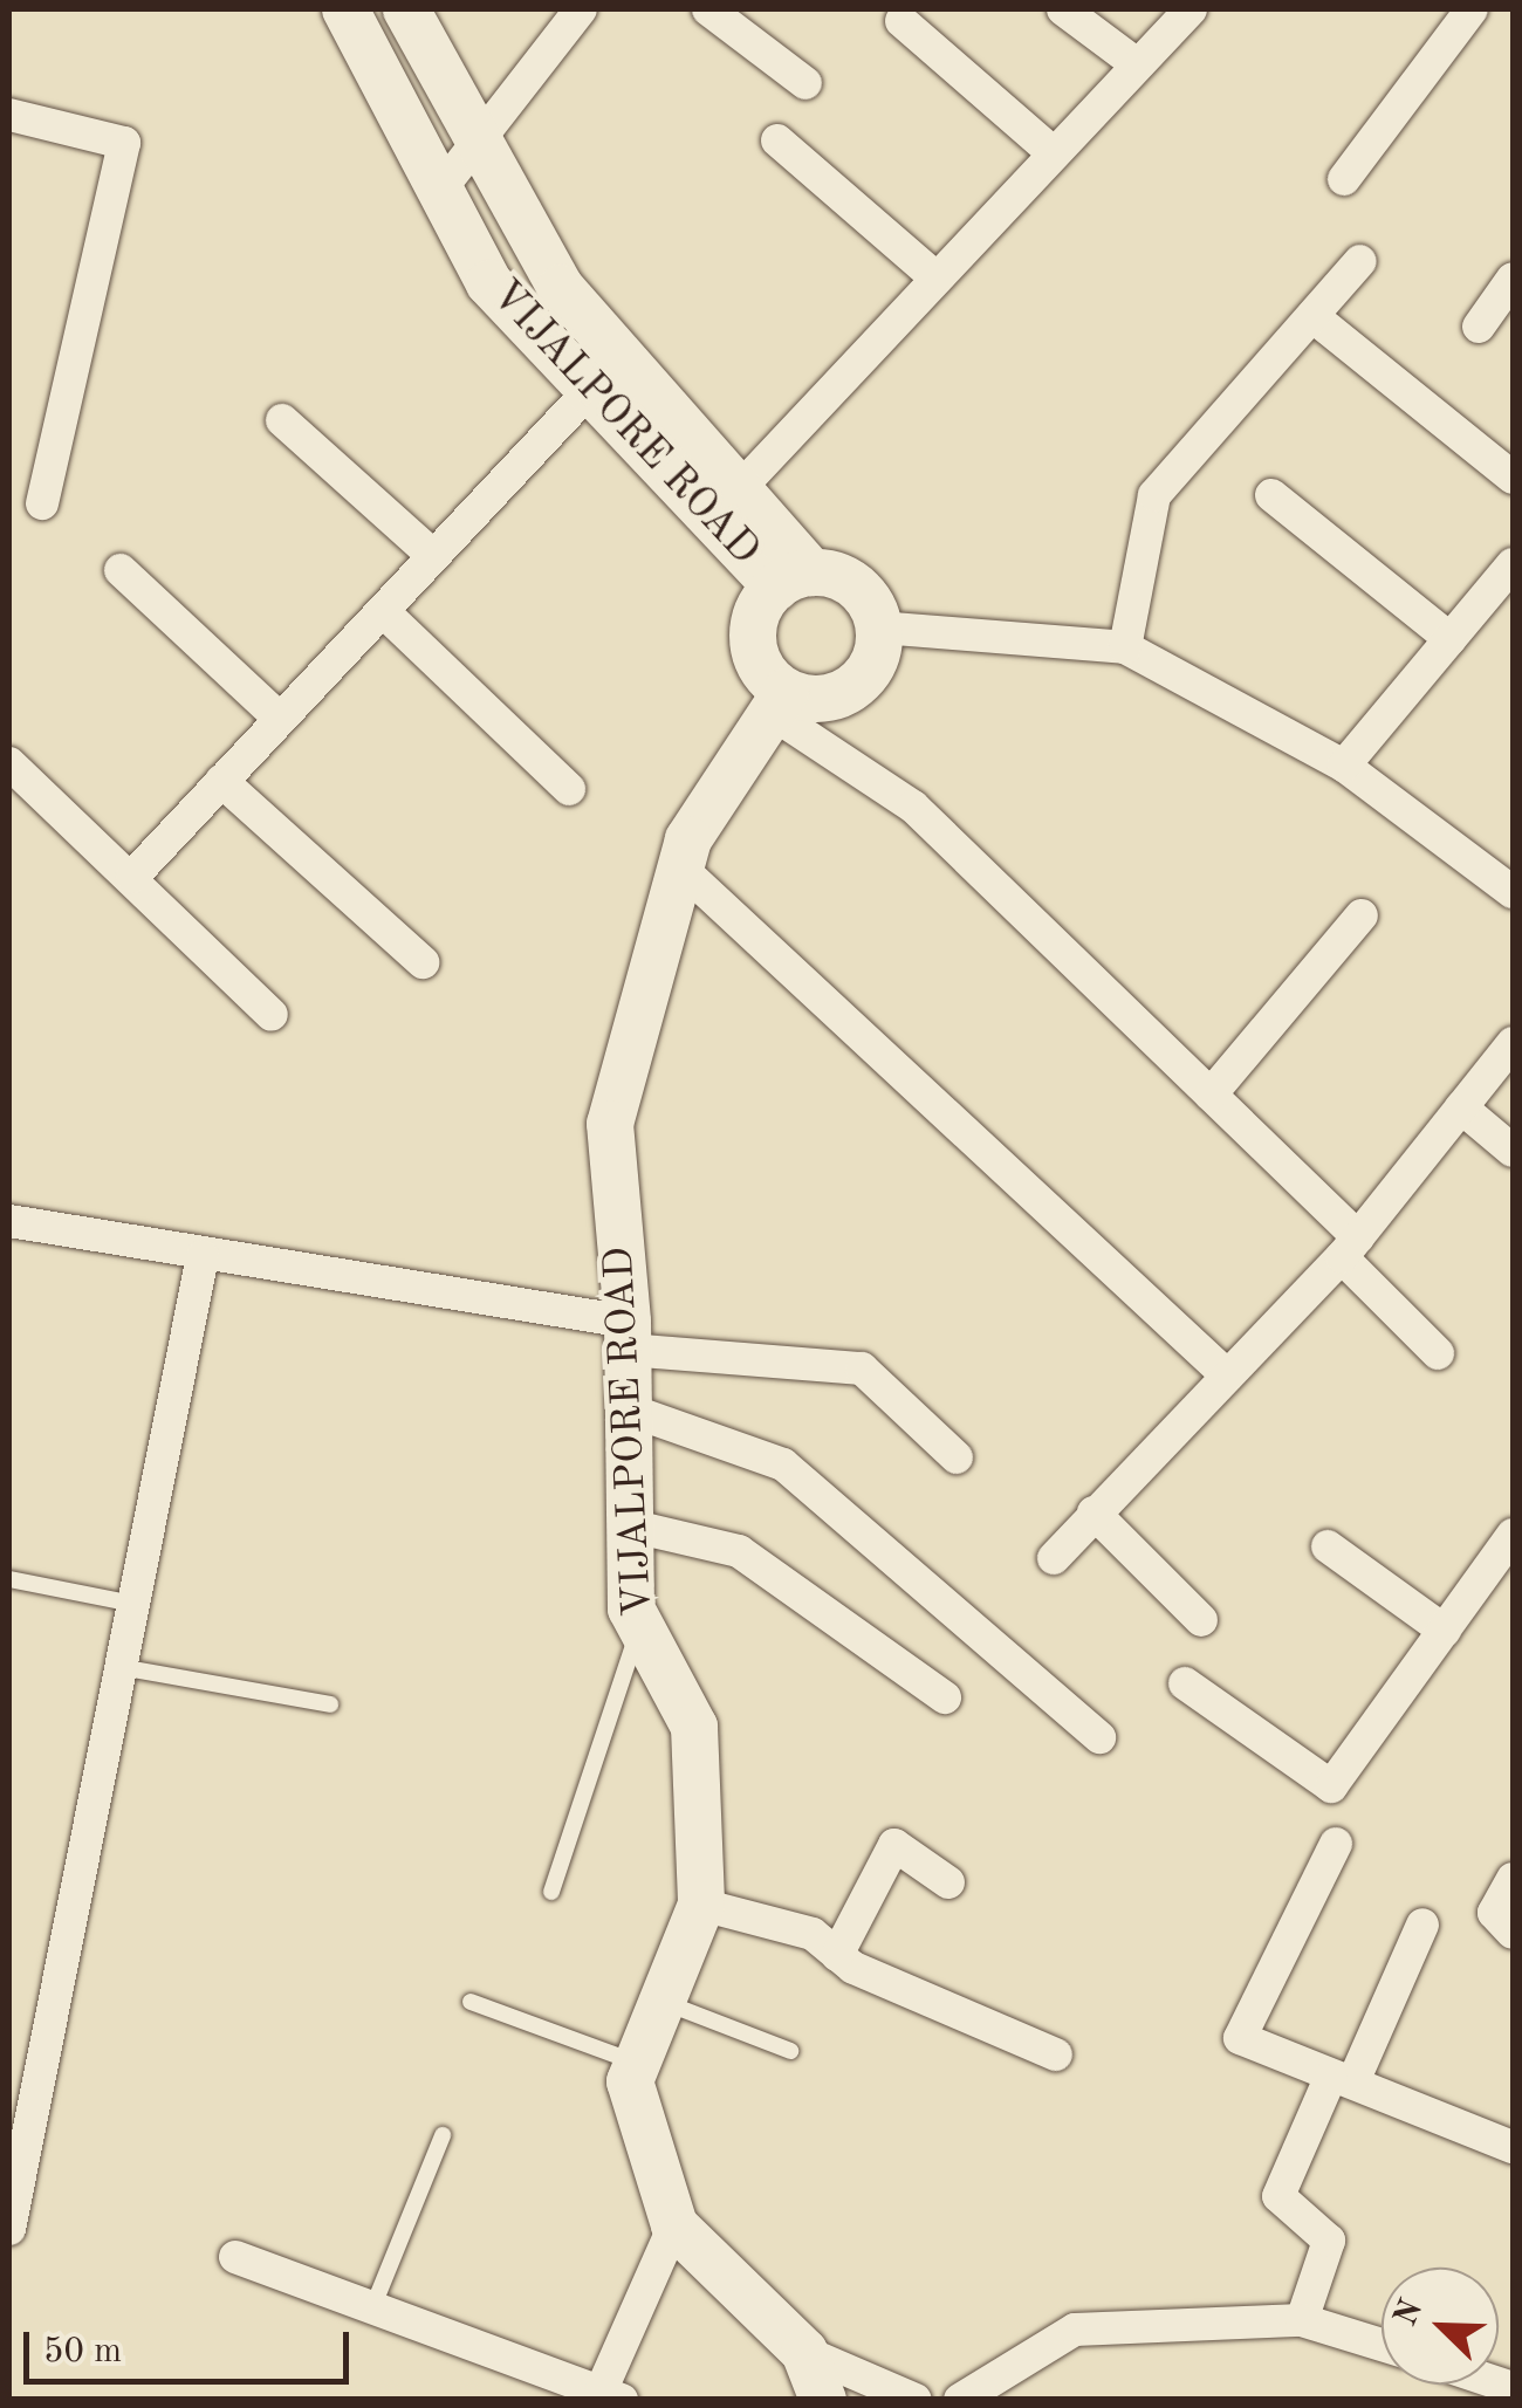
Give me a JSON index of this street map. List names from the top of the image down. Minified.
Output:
{"streets":{"main road":["VIJALPORE ROAD"]},"scale_bar":"50 m","north":"top left"}
